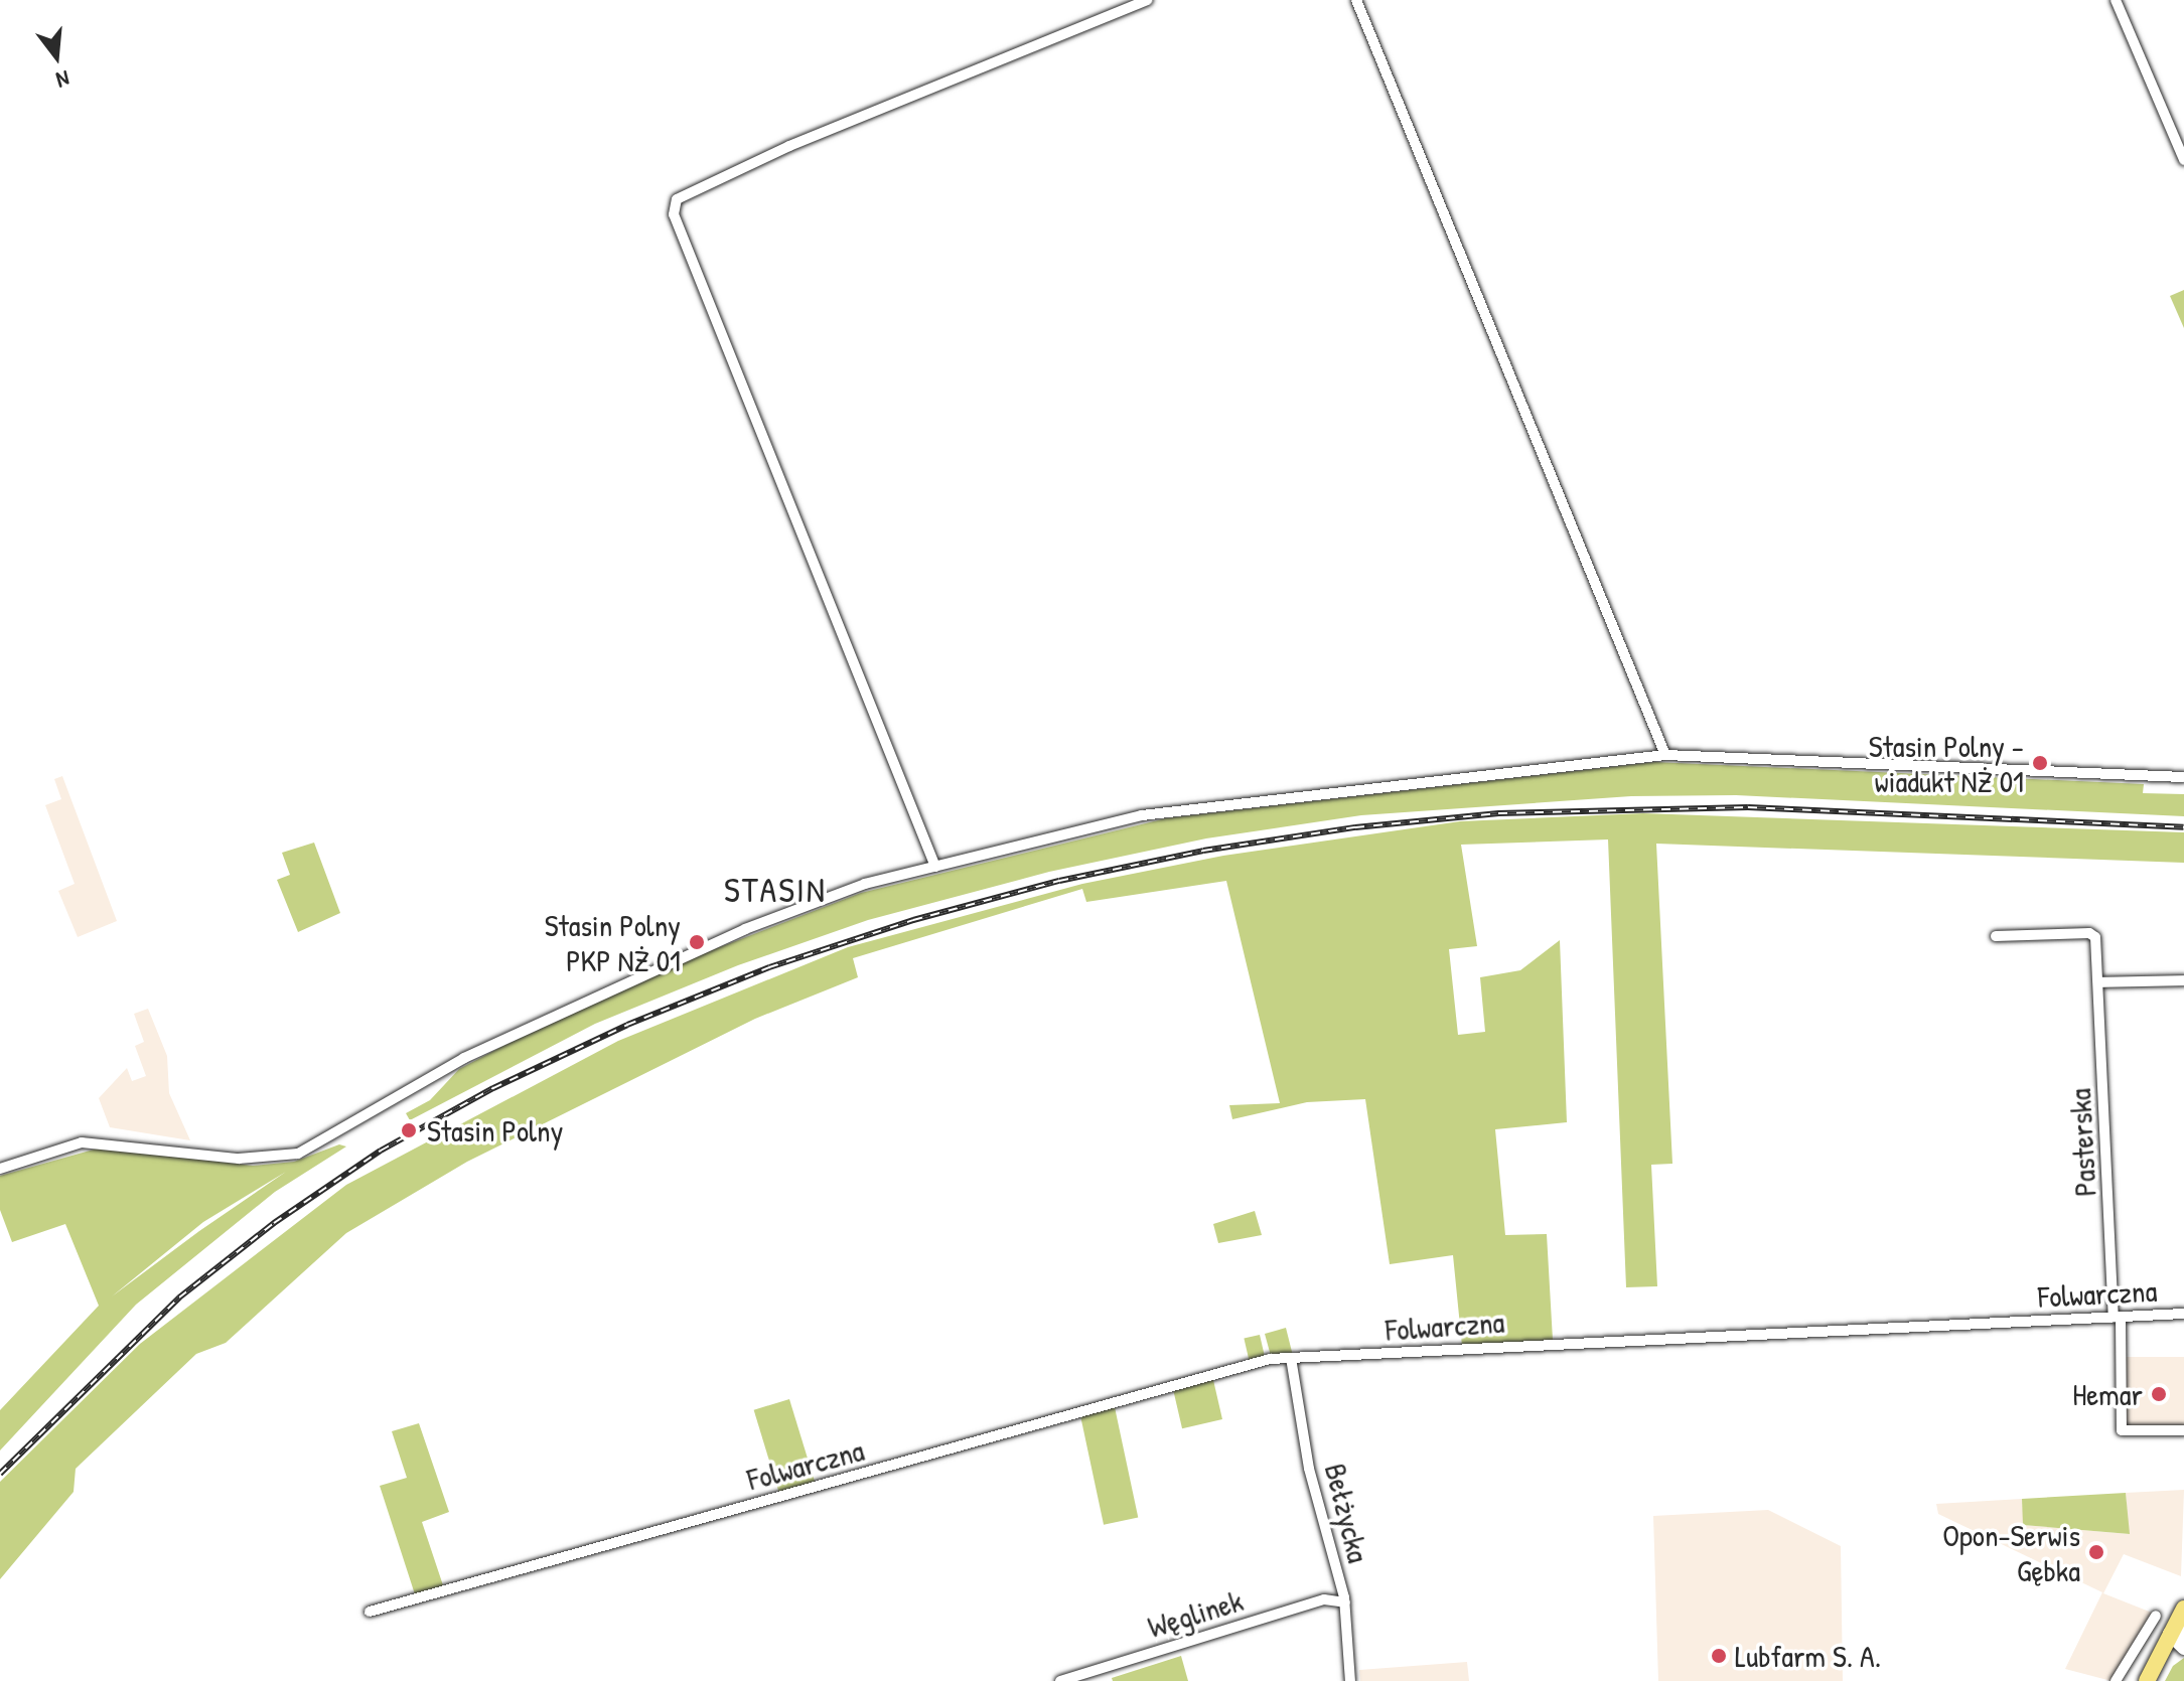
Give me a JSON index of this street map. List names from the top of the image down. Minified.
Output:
{"streets":{"street":["Pasterska","Folwarczna","Bełżycka","Węglinek"]},"crossings":[["Pasterska","Folwarczna"],["Folwarczna","Bełżycka"],["Bełżycka","Węglinek"]],"districts":["STASIN"],"places":["Stasin Polny - wiadukt NŻ 01","Stasin Polny PKP NŻ 01","Stasin Polny","Hemar","Opon-Serwis Gębka","Lubfarm S. A."],"north":"bottom"}
